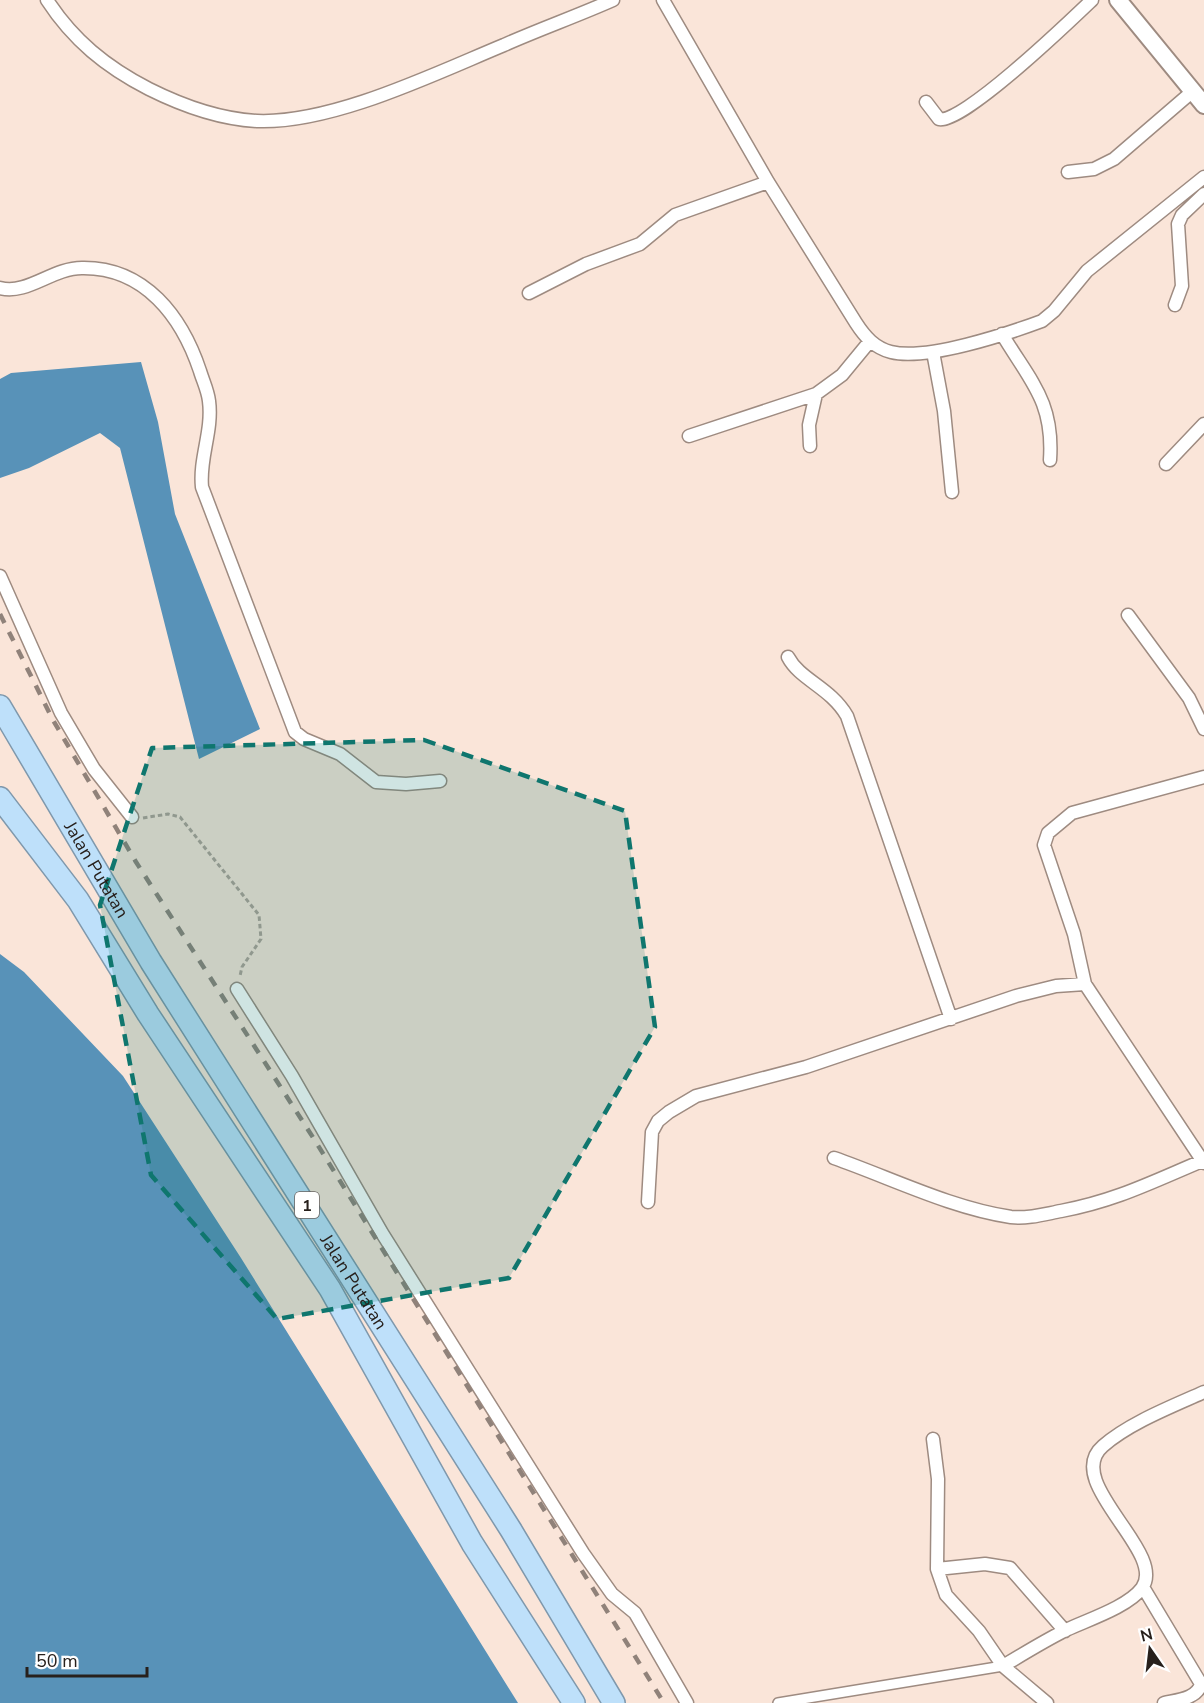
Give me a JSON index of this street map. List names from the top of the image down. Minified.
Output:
{"streets":{"highway":["Jalan Putatan","1"]},"scale_bar":"50 m","north":"top"}
